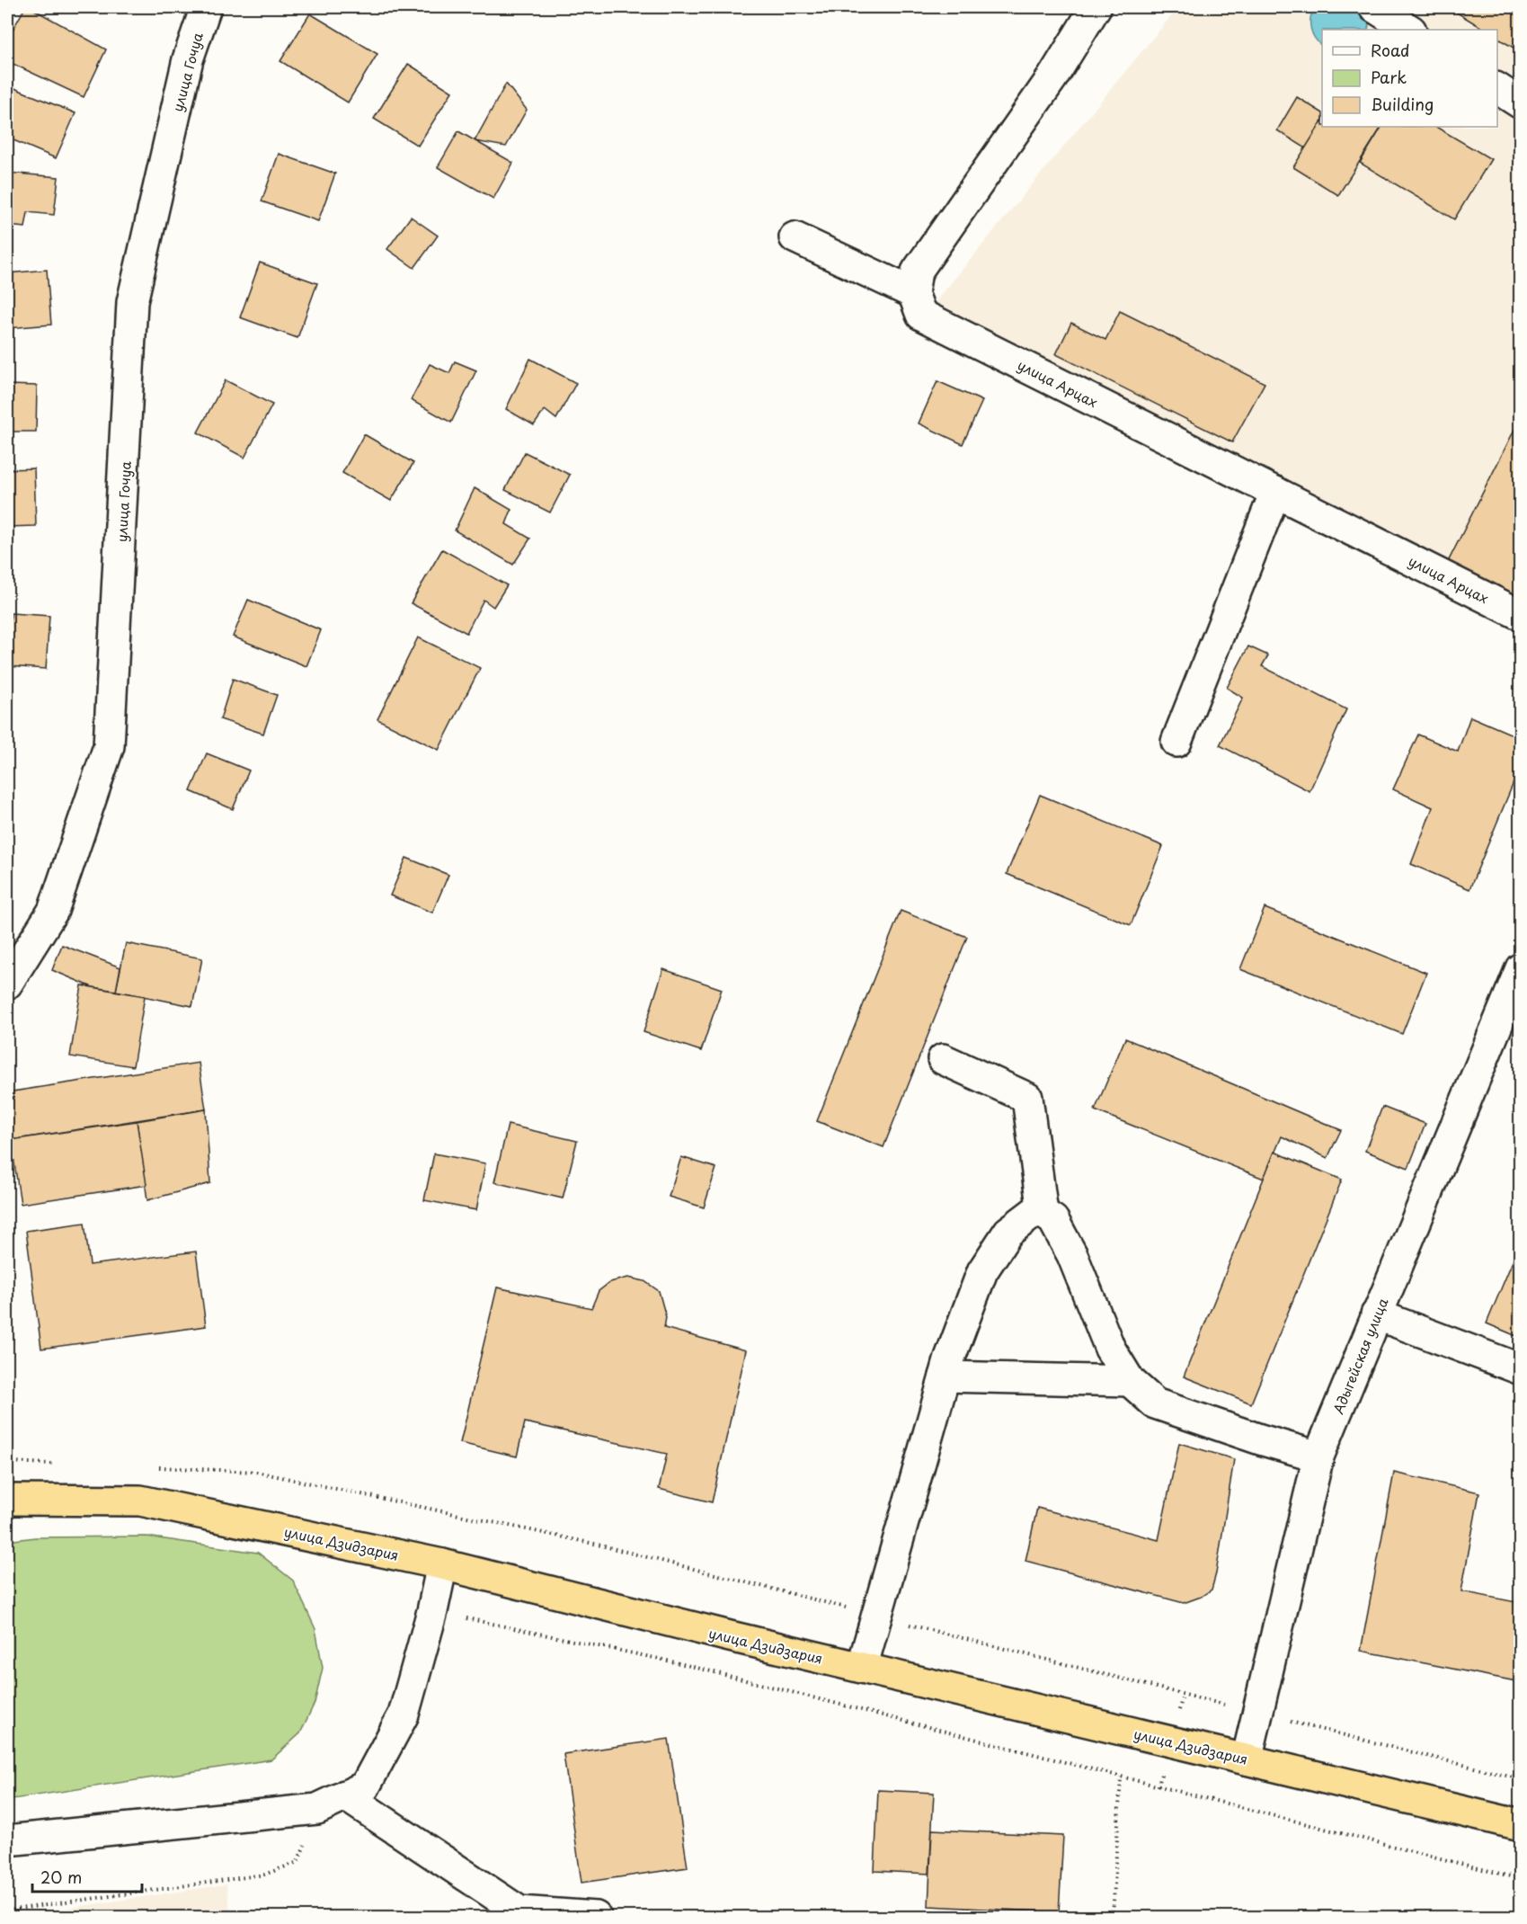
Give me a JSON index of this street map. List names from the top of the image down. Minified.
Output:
{"streets":{"highway":["улица Дзидзария"],"street":["улица Гочуа","улица Арцах","Адыгейская улица"]},"crossings":[["Адыгейская улица","улица Дзидзария"]],"legend":["Road","Park","Building"],"scale_bar":"20 m"}
